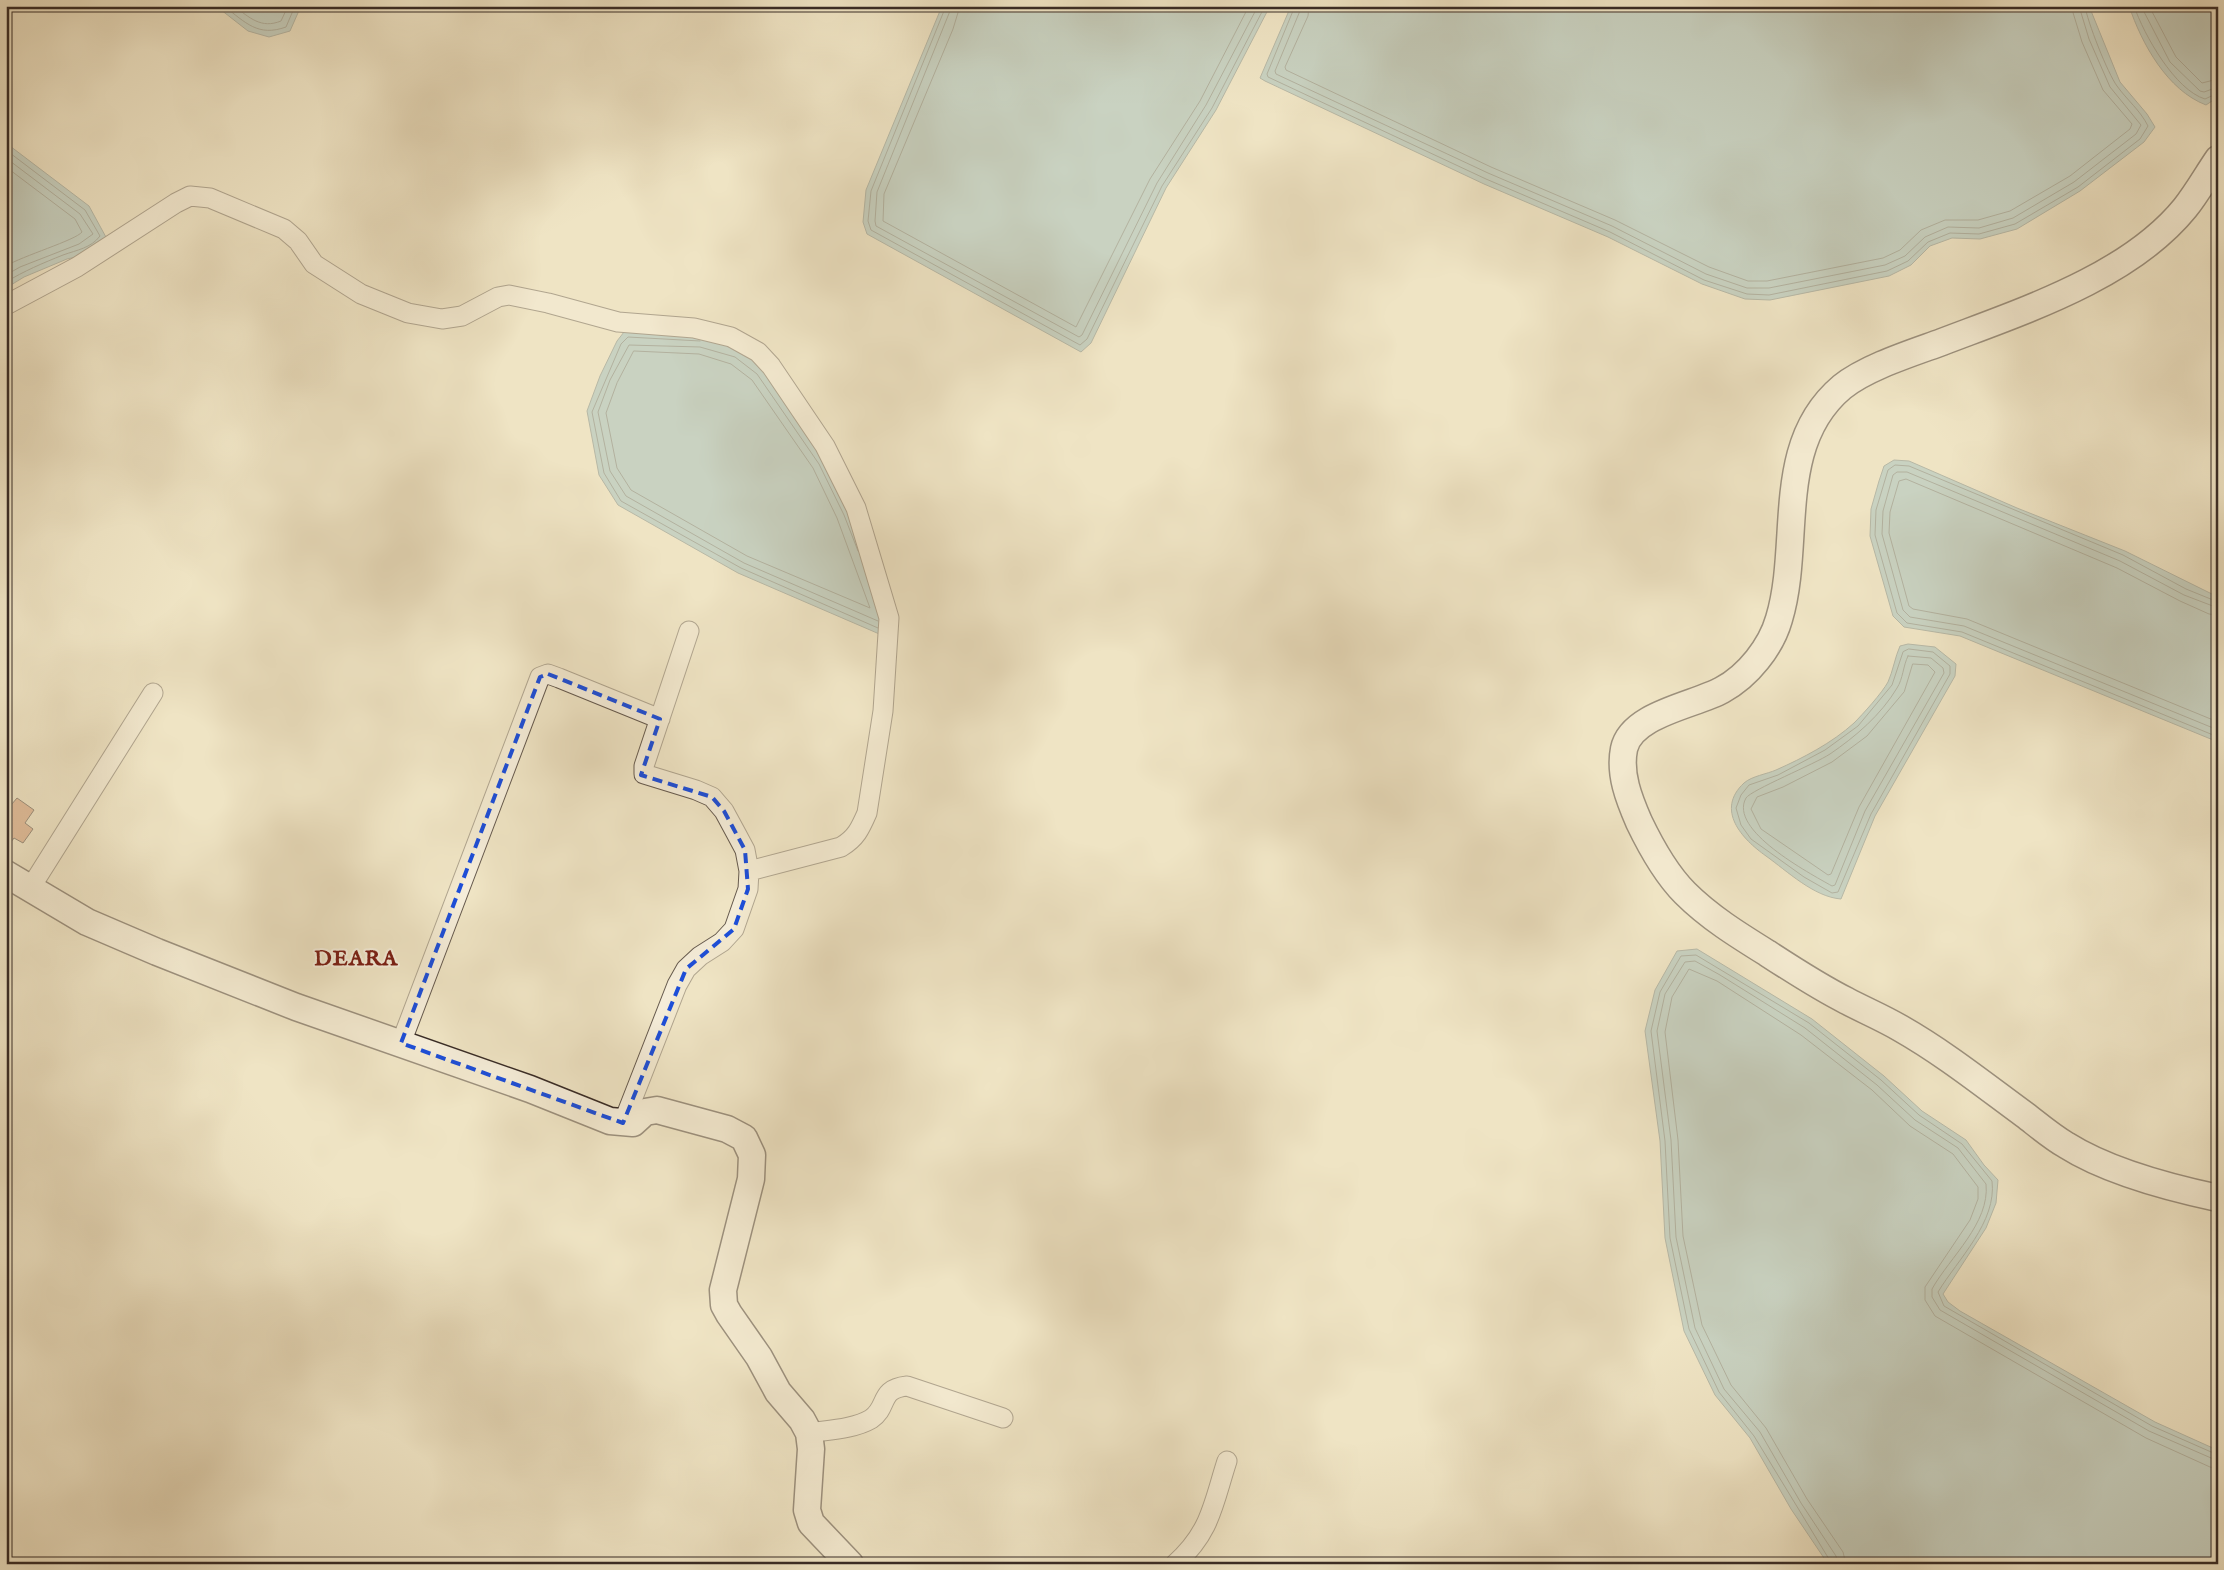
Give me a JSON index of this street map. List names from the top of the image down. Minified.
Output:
{"districts":["DEARA"]}
